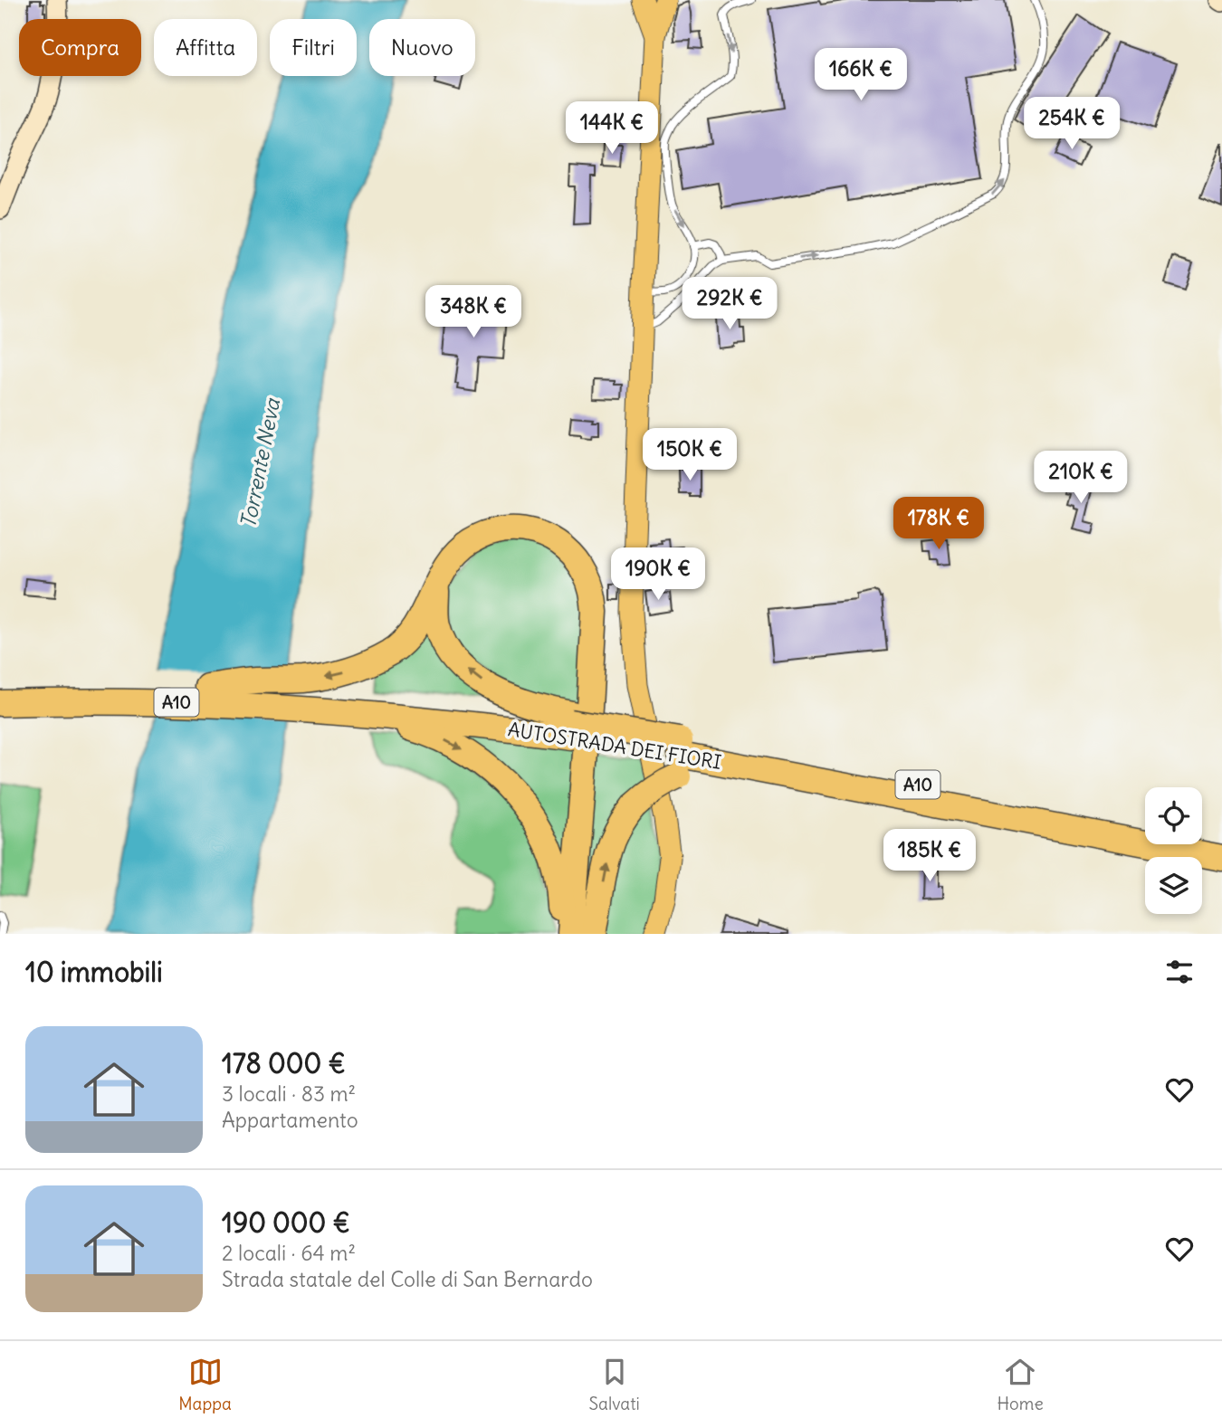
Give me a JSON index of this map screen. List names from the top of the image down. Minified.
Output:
{"streets":{"highway":["A10","AUTOSTRADA DEI FIORI"]},"water":["Torrente Neva"],"page":{"chip":["Compra","Affitta","Filtri","Nuovo"],"price":["166K €","254K €","144K €","292K €","348K €","150K €","210K €","178K €","190K €","185K €"],"heading":"10 immobili","list":[{"name":"178 000 €","note":"3 locali · 83 m² · Appartamento"},{"name":"190 000 €","note":"2 locali · 64 m² · Strada statale del Colle di San Bernardo"}],"tabs":["Mappa","Salvati","Home"]}}
